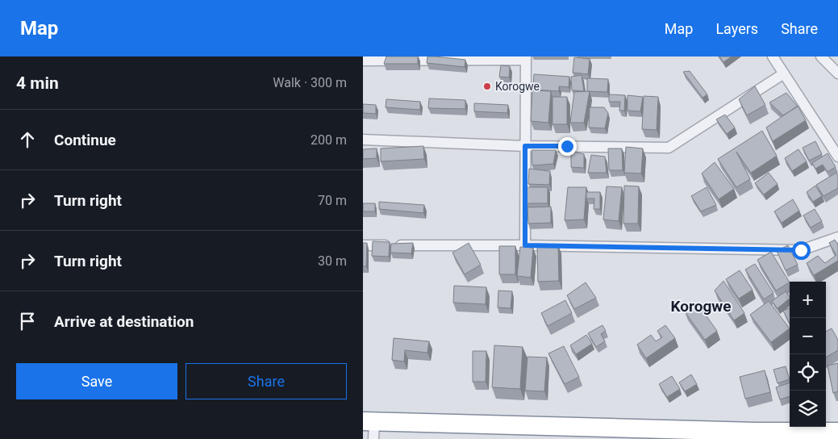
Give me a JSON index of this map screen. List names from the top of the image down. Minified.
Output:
{"districts":["Korogwe"],"places":["Korogwe"],"page":{"header":"Map","nav":["Map","Layers","Share"],"heading":["4 min","Walk · 300 m"],"list":[["Continue","200 m"],["Turn right","70 m"],["Turn right","30 m"],"Arrive at destination"],"map_buttons":["+","−"],"buttons":["Save","Share"]}}
